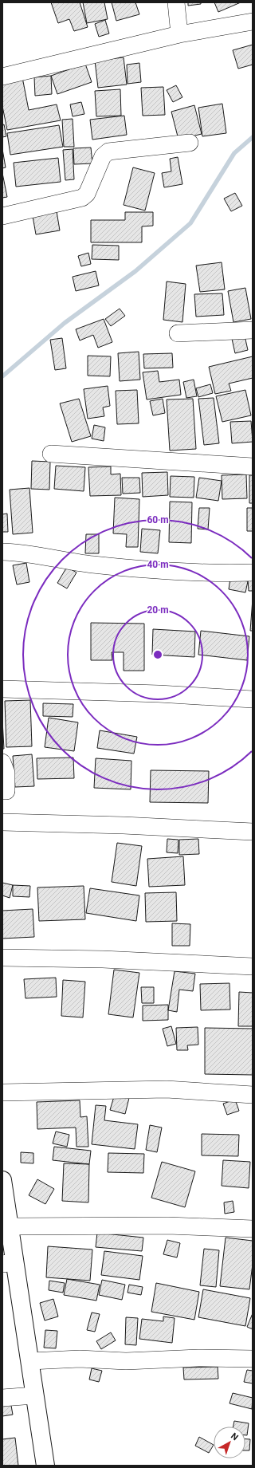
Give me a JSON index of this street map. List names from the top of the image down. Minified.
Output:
{"north":"top right","rings":["60 m","40 m","20 m"]}
